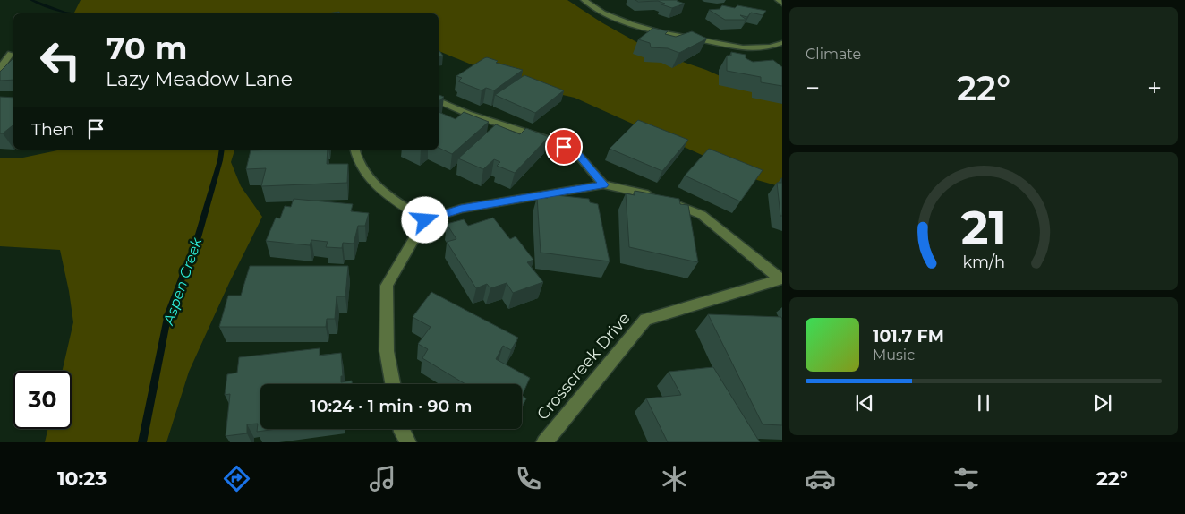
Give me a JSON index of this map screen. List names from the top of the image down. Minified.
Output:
{"streets":{"street":["Crosscreek Drive"]},"water":["Aspen Creek"],"page":{"tile":"Climate","turn":["70 m","Lazy Meadow Lane"],"heat":["−","22°","+"],"then":"Then","song":["101.7 FM","Music"],"limit":"30","trip":"10:24 · 1 min · 90 m","tabs":["10:23","22°"],"gauge":["21","km/h"]}}
